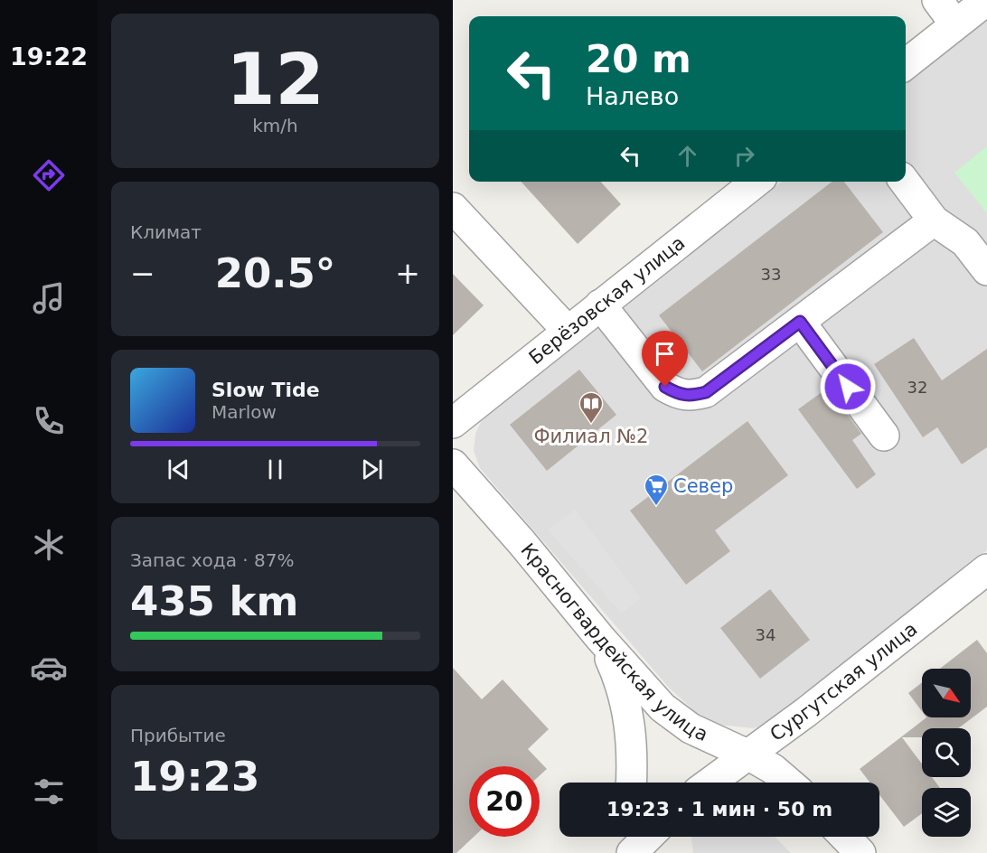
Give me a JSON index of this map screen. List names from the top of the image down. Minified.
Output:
{"streets":{"street":["Берёзовская улица","Красногвардейская улица","Сургутская улица"]},"crossings":[["Красногвардейская улица","Сургутская улица"]],"places":{"library":["Филиал №2"],"supermarket":["Север"]},"house_numbers":["33","32","34"],"north":"bottom right","page":{"tabs":"19:22","tile":[["12","km/h"],"Климат",["Запас хода · 87%","435 km"],["Прибытие","19:23"]],"turn":["20 m","Налево"],"heat":["−","20.5°","+"],"song":["Slow Tide","Marlow"],"limit":"20","trip":"19:23 · 1 мин · 50 m"}}
